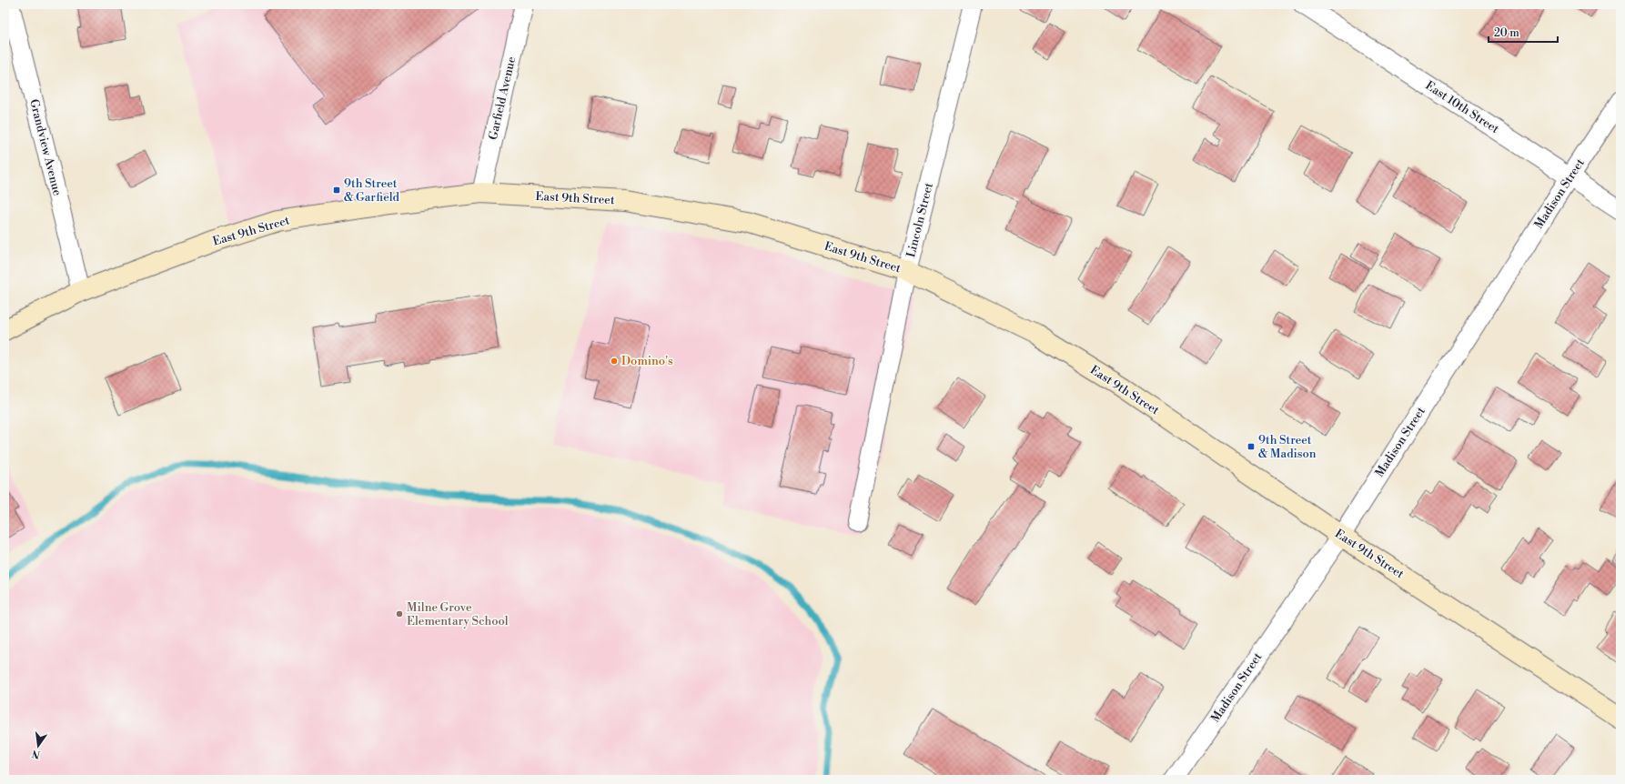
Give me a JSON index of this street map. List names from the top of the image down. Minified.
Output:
{"streets":{"main road":["East 9th Street"],"street":["Garfield Avenue","East 10th Street","Grandview Avenue","Madison Street","Lincoln Street"]},"crossings":[["Garfield Avenue","East 9th Street"],["East 10th Street","Madison Street"],["Grandview Avenue","East 9th Street"],["Madison Street","East 9th Street"],["East 9th Street","Lincoln Street"]],"places":{"transit":["9th Street & Garfield","9th Street & Madison"],"other":["Domino's","Milne Grove Elementary School"]},"scale_bar":"20 m","north":"bottom"}
